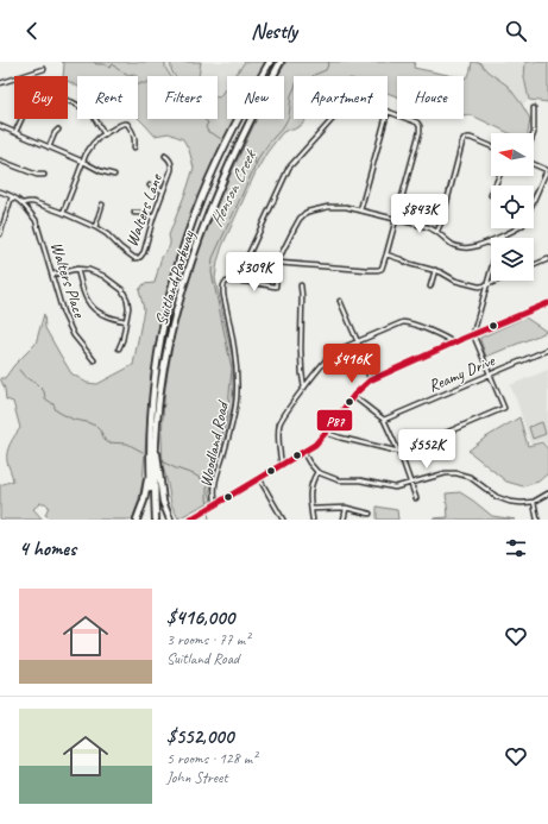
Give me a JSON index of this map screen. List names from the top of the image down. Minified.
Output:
{"streets":{"highway":["Suitland Parkway"],"street":["Walters Lane","Walters Place","Reamy Drive","Woodland Road"]},"crossings":[["Walters Lane","Walters Place"]],"water":["Henson Creek"],"lines":["transit line P87"],"north":"left","page":{"header":"Nestly","chip":["Buy","Rent","Filters","New","Apartment","House"],"price":["$843K","$309K","$416K","$552K"],"heading":"4 homes","list":[{"name":"$416,000","note":"3 rooms · 77 m² · Suitland Road"},{"name":"$552,000","note":"5 rooms · 128 m² · John Street"}]}}
